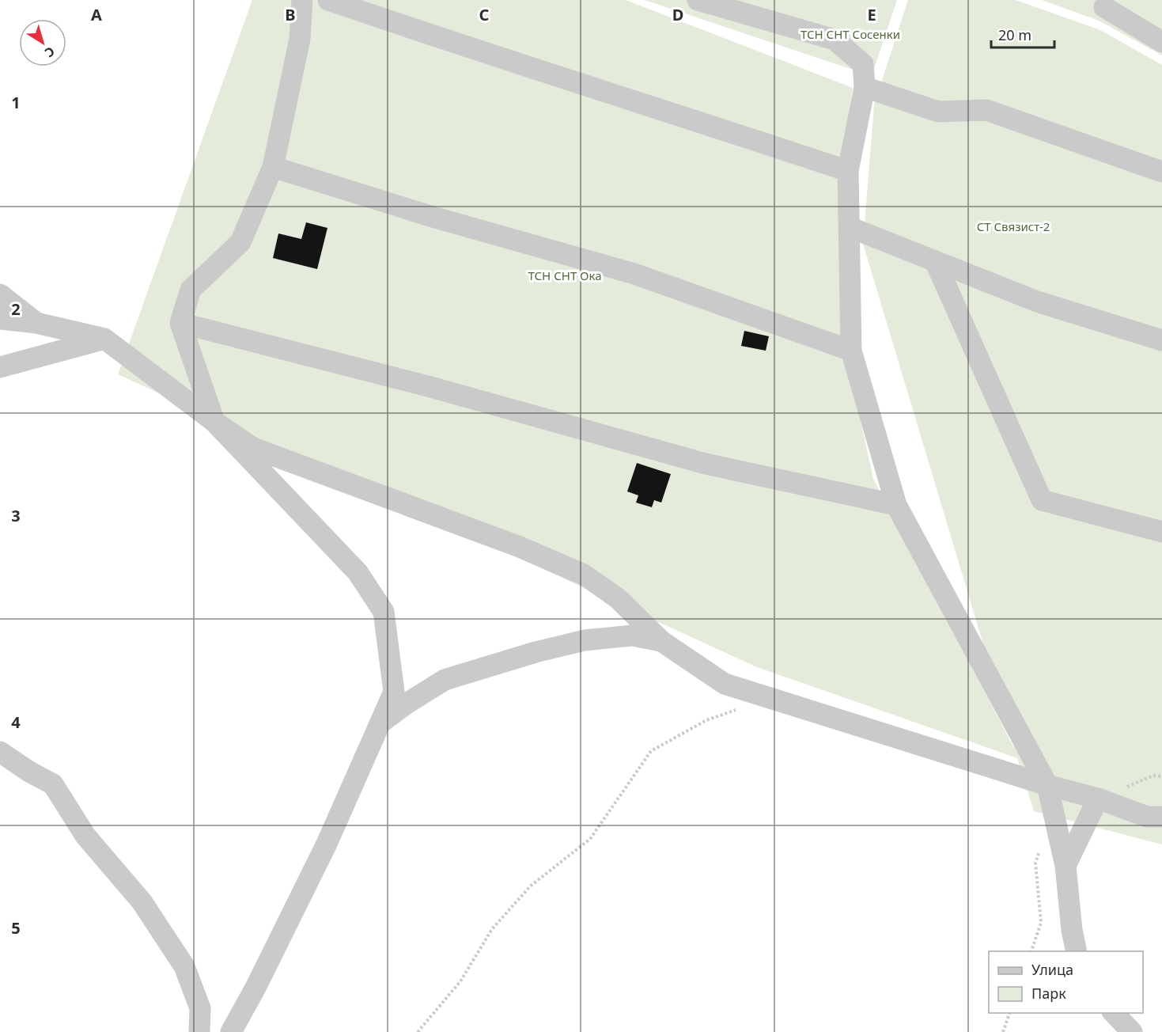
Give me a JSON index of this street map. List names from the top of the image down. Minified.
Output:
{"parks":["ТСН СНТ Сосенки","СТ Связист-2","ТСН СНТ Ока"],"legend":["Улица","Парк"],"scale_bar":"20 m","north":"bottom right","grid":{"columns":["A","B","C","D","E"],"rows":["1","2","3","4","5"]}}
